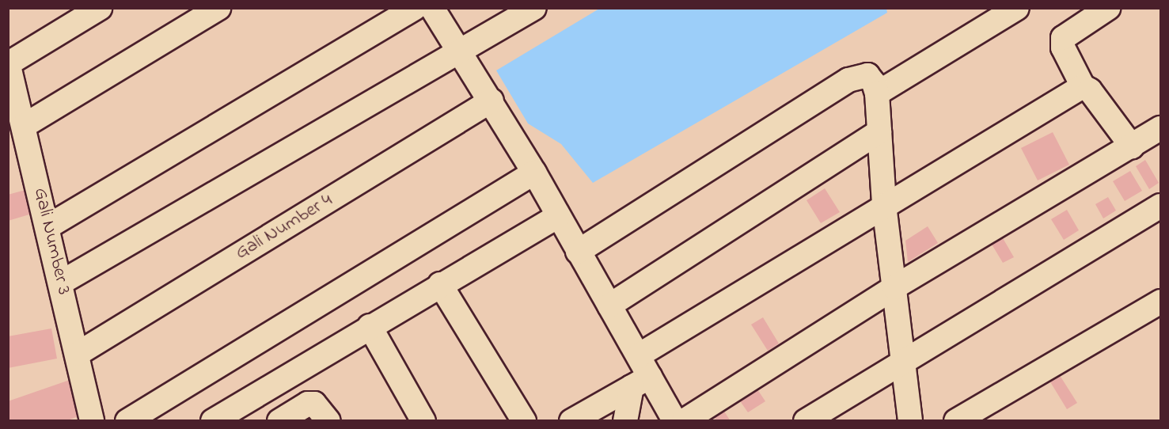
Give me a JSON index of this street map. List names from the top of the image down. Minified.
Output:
{"streets":{"street":["Gali Number 4","Gali Number 3"]},"crossings":[["Gali Number 4","Gali Number 3"]]}
